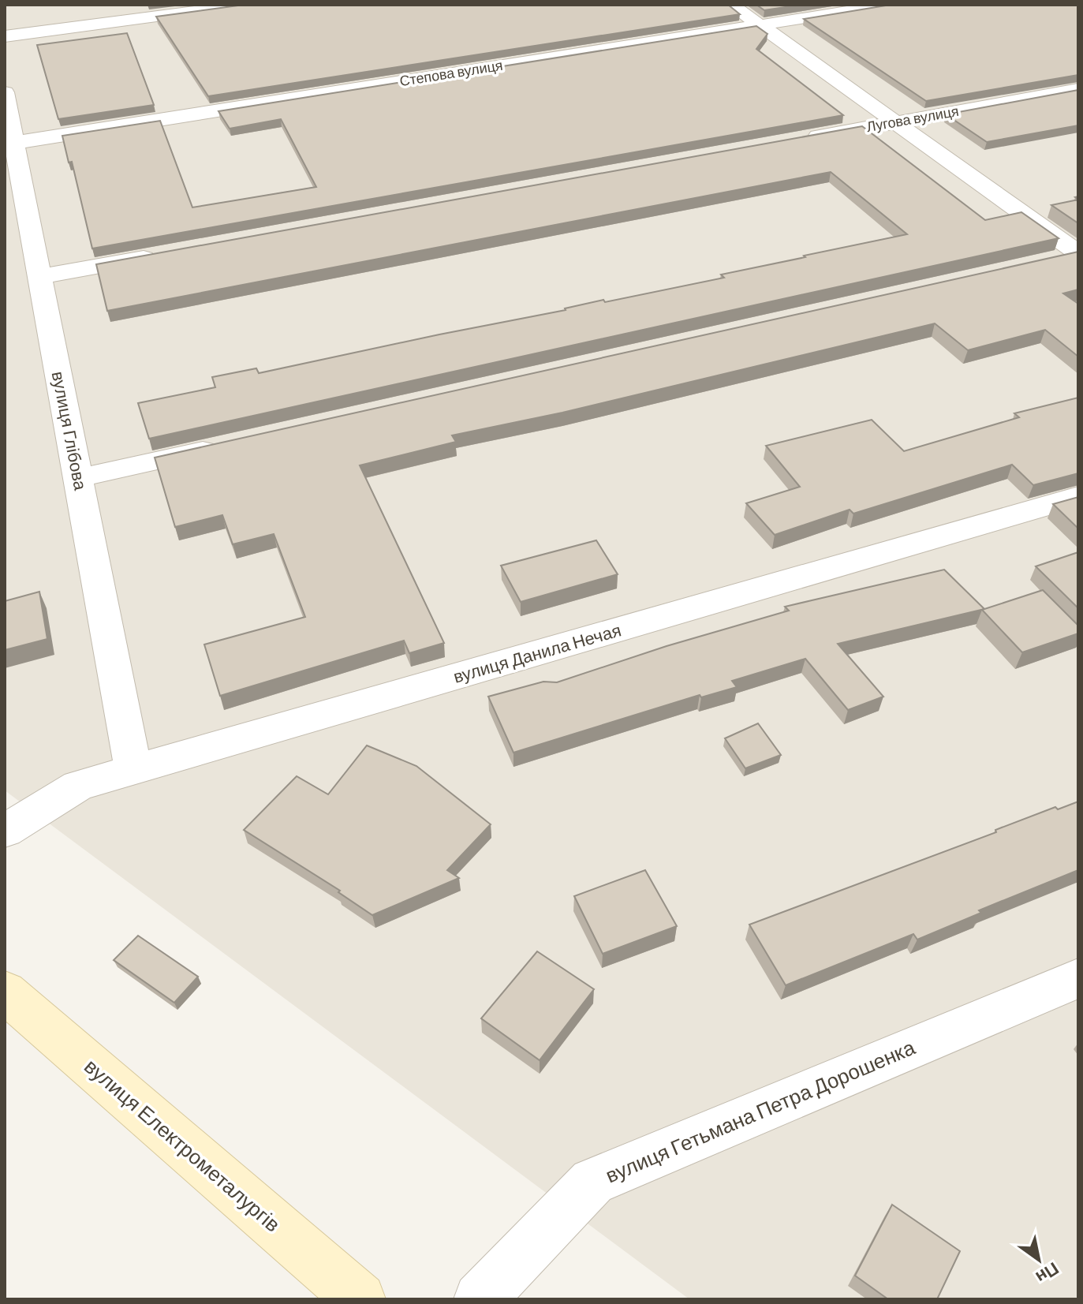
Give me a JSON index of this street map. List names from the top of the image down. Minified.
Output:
{"streets":{"main road":["вулиця Електрометалургів"],"street":["Степова вулиця","Лугова вулиця","вулиця Глібова","вулиця Данила Нечая","вулиця Гетьмана Петра Дорошенка"]},"crossings":[["Степова вулиця","вулиця Глібова"],["вулиця Глібова","вулиця Данила Нечая"]],"north":"bottom right"}
